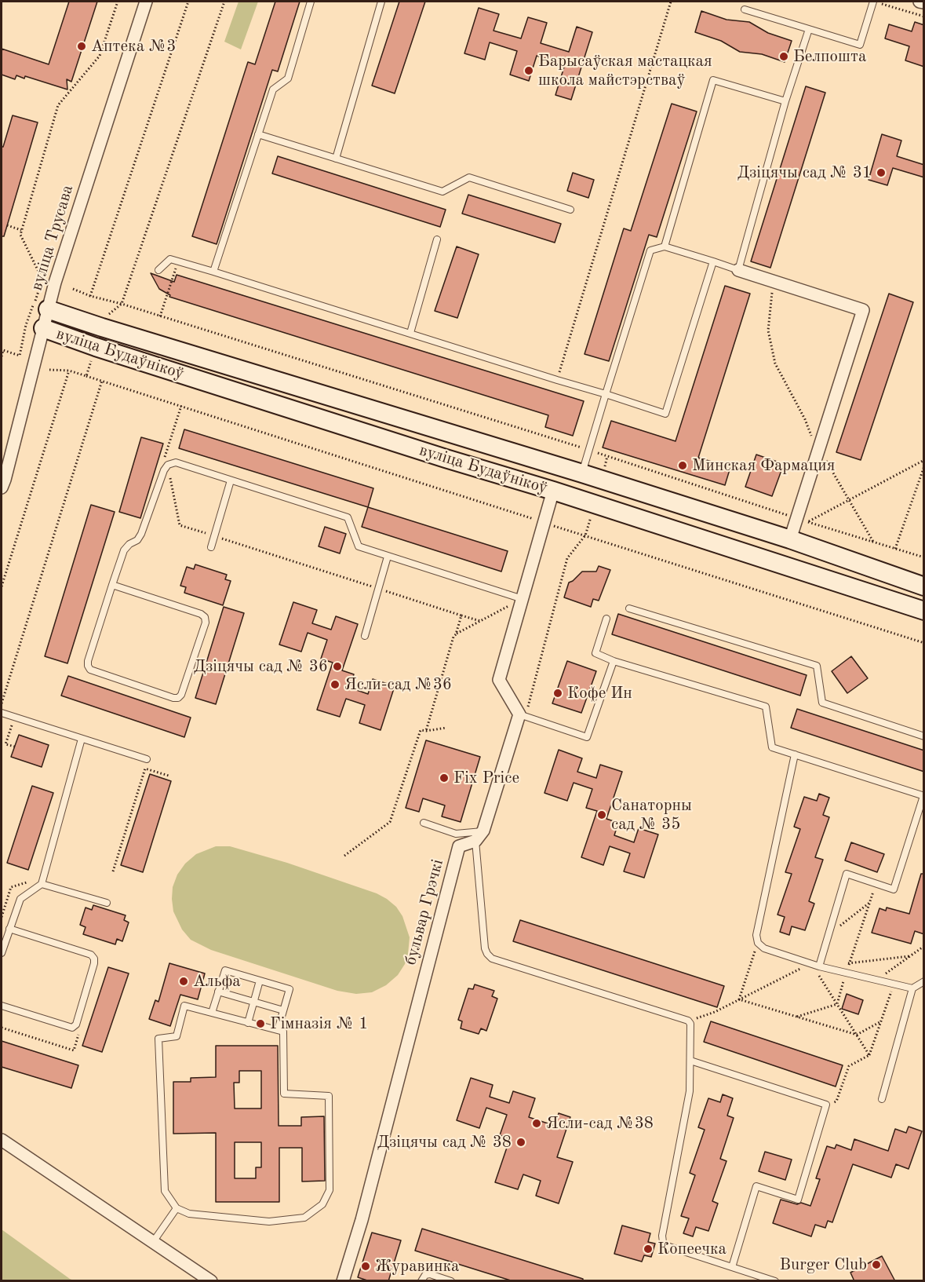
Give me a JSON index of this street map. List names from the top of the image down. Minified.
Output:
{"streets":{"street":["вуліца Трусава","вуліца Будаўнікоў","бульвар Грэчкі"]},"crossings":[["вуліца Трусава","вуліца Будаўнікоў"]],"places":["Аптека №3","Белпошта","Барысаўская мастацкая школа майстэрстваў","Дзіцячы сад № 31","Минская Фармация","Дзіцячы сад № 36","Ясли-сад №36","Кофе Ин","Fix Price","Санаторны сад № 35","Альфа","Гімназія № 1","Ясли-сад №38","Дзіцячы сад № 38","Копеечка","Burger Club","Журавинка"]}
